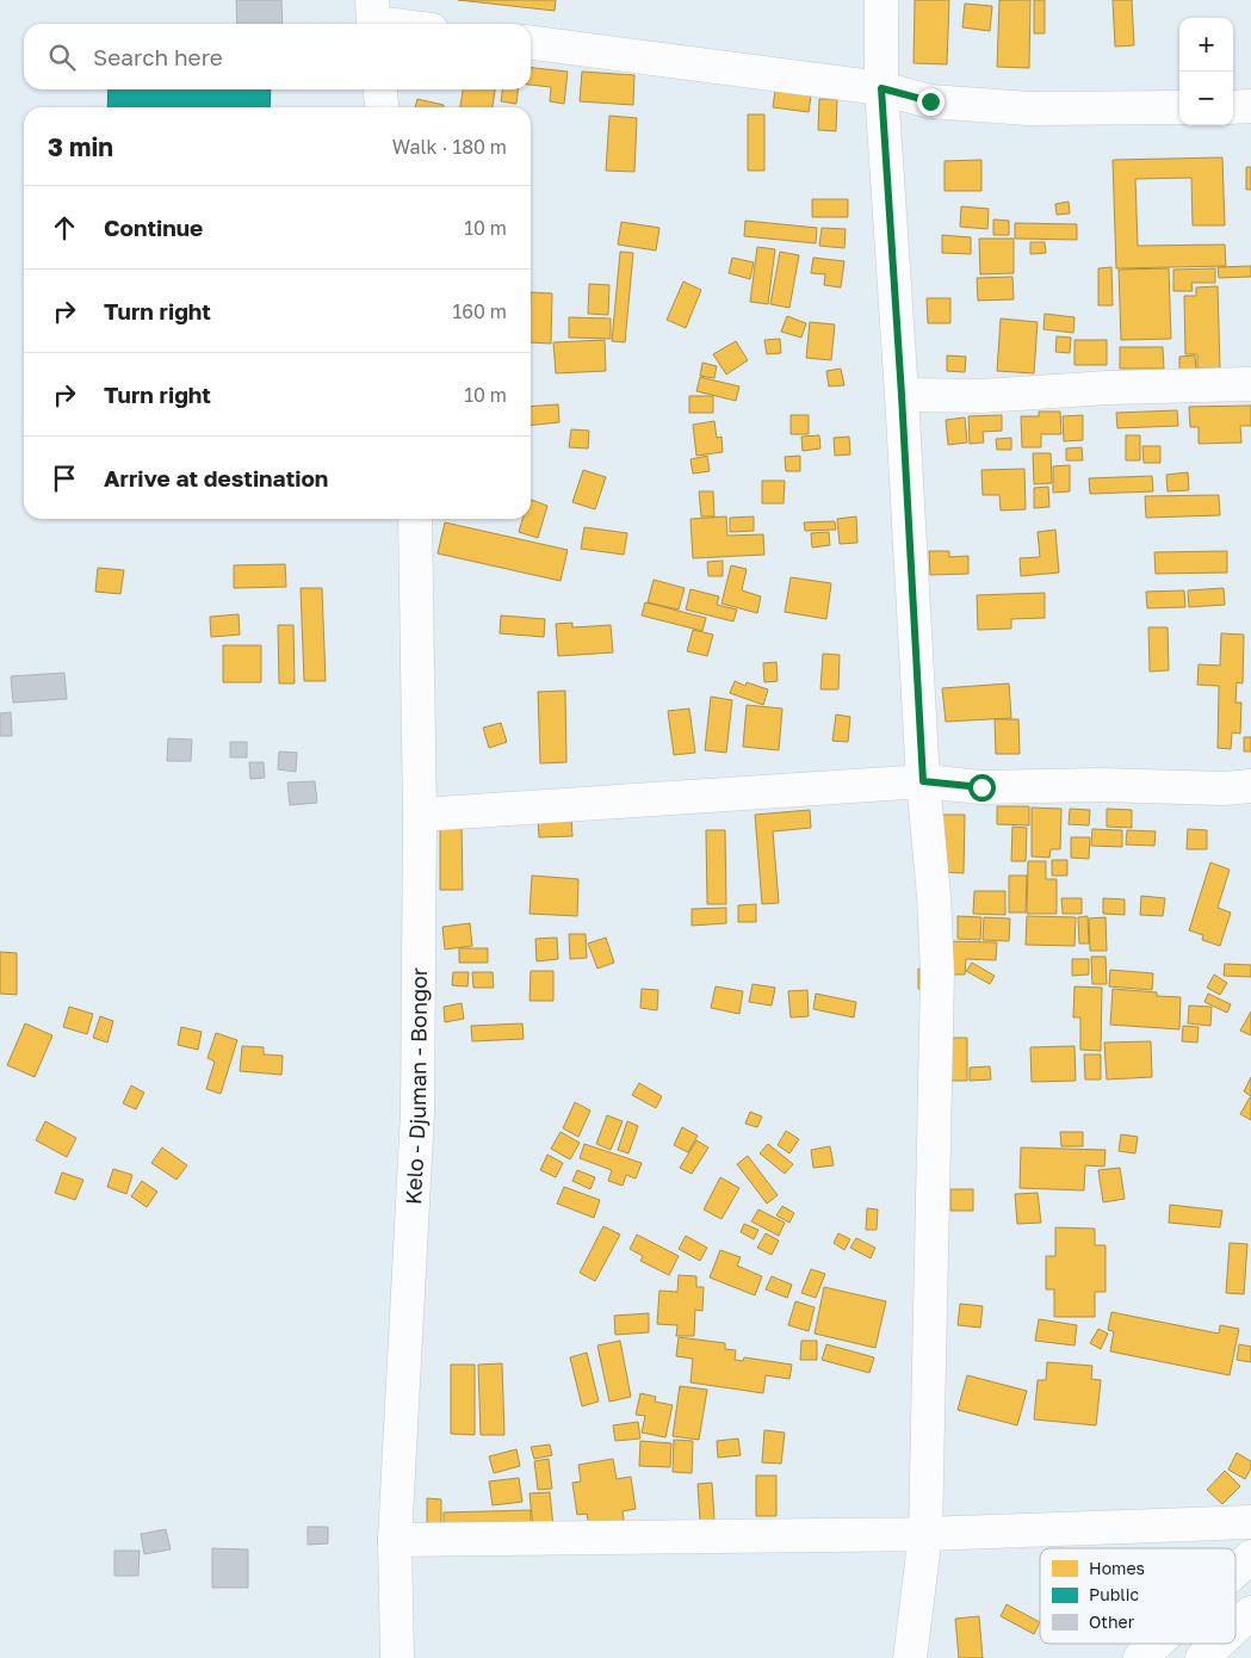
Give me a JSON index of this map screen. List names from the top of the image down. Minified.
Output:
{"streets":{"main road":["Kelo - Djuman - Bongor"]},"legend":["Homes","Public","Other"],"page":{"map_buttons":["+","−"],"search":"Search here","heading":["3 min","Walk · 180 m"],"list":[["Continue","10 m"],["Turn right","160 m"],["Turn right","10 m"],"Arrive at destination"]}}
